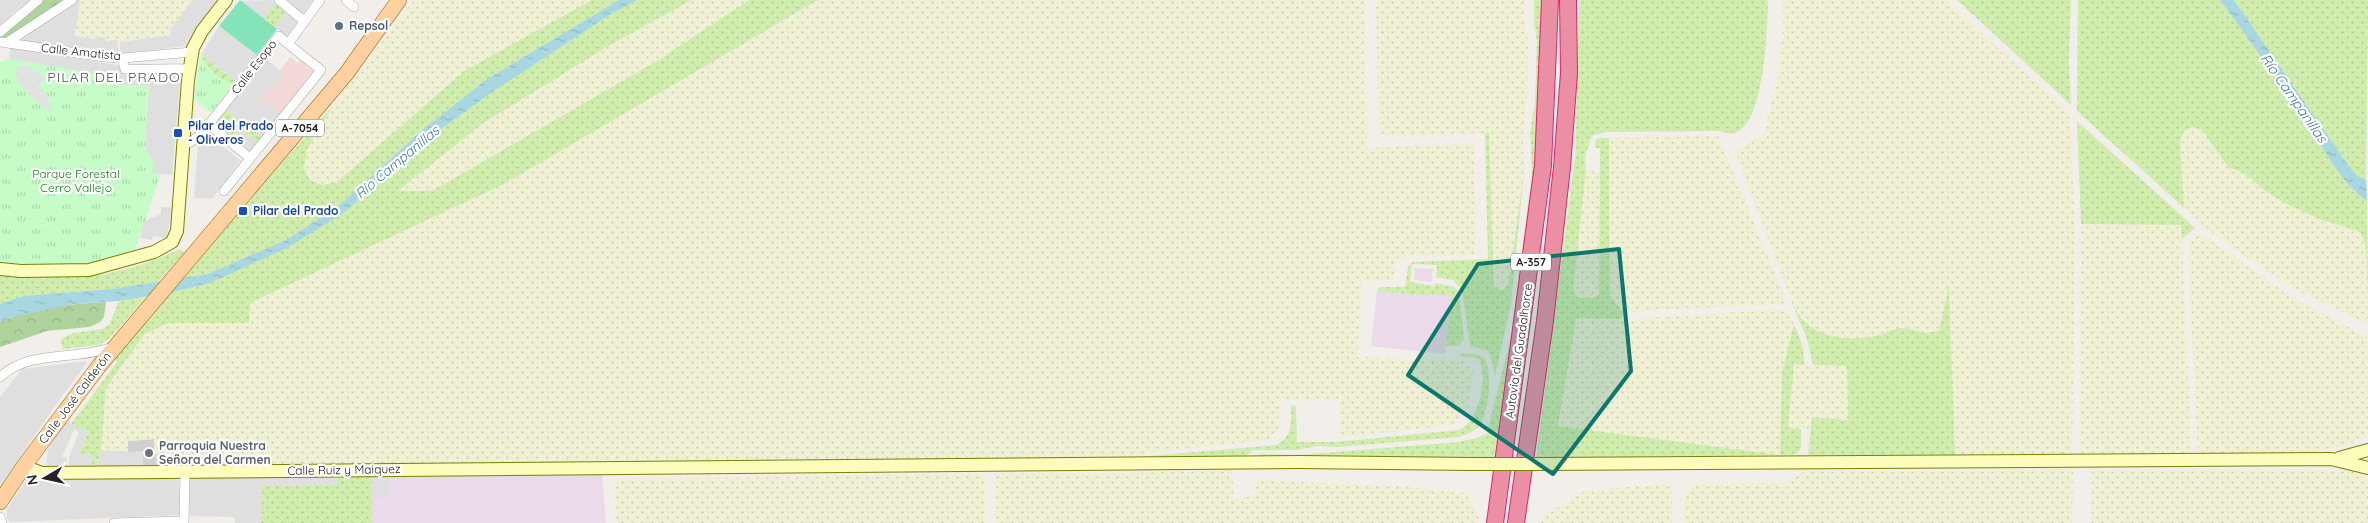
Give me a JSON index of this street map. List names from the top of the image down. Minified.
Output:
{"streets":{"highway":["A-357","Autovía del Guadalhorce"],"main road":["A-7054","Calle José Calderón"],"street":["Calle Amatista","Calle Esopo","Calle Ruiz y Maiquez"]},"crossings":[["A-7054","Calle José Calderón"],["Calle José Calderón","Calle Ruiz y Maiquez"]],"districts":["PILAR DEL PRADO"],"water":["Río Campanillas"],"parks":["Parque Forestal Cerro Vallejo"],"places":{"other":["Repsol","Parroquia Nuestra Señora del Carmen"],"transit":["Pilar del Prado - Oliveros","Pilar del Prado"]},"north":"left"}
